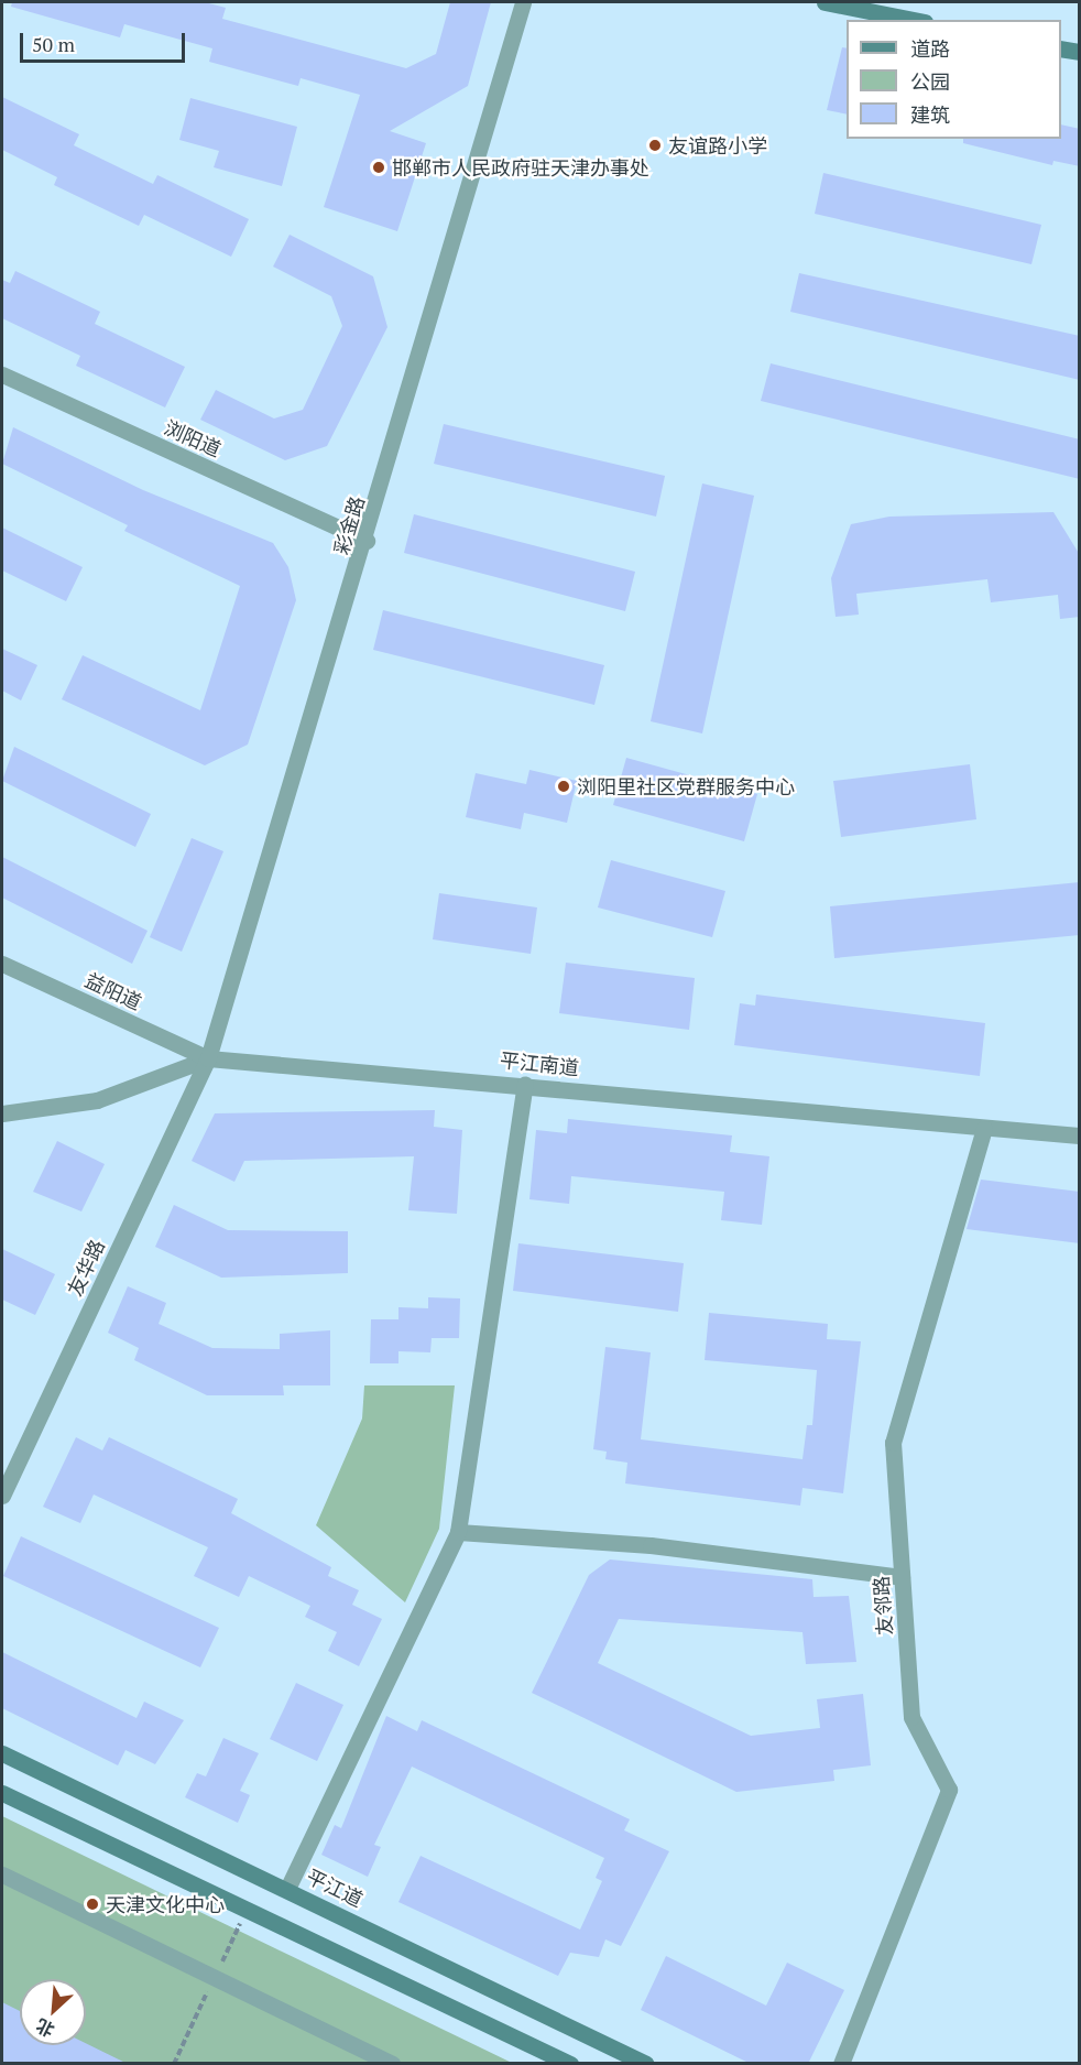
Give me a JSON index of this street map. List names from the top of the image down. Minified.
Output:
{"streets":{"main road":["平江道"],"street":["浏阳道","彩金路","益阳道","平江南道","友华路","友邻路"]},"crossings":[["浏阳道","彩金路"],["彩金路","益阳道"],["彩金路","平江南道"],["彩金路","友华路"],["益阳道","平江南道"],["益阳道","友华路"],["平江南道","友华路"],["平江南道","友邻路"]],"places":["友谊路小学","邯郸市人民政府驻天津办事处","浏阳里社区党群服务中心","天津文化中心"],"legend":["道路","公园","建筑"],"scale_bar":"50 m","north":"bottom left"}
